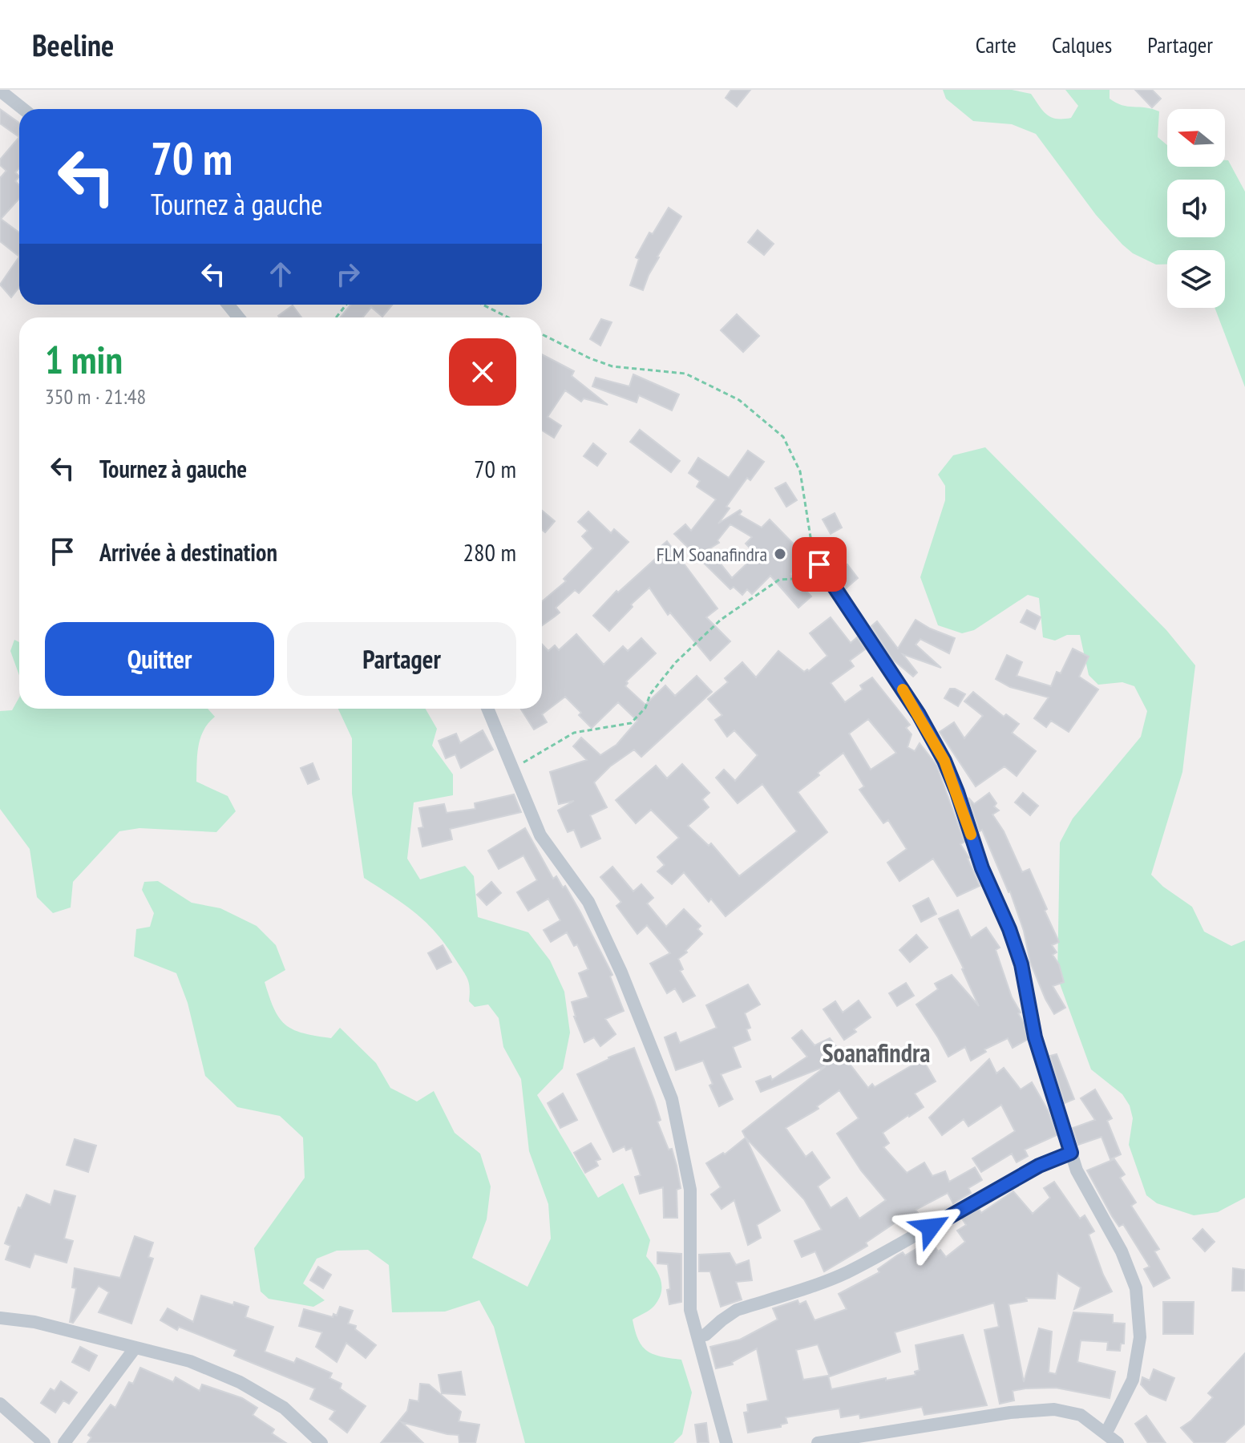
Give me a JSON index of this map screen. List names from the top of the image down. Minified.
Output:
{"districts":["Soanafindra"],"places":["FLM Soanafindra"],"north":"left","page":{"header":"Beeline","nav":["Carte","Calques","Partager"],"turn":["70 m","Tournez à gauche"],"heading":["1 min","350 m · 21:48"],"list":[{"name":"Tournez à gauche","value":"70 m"},{"name":"Arrivée à destination","value":"280 m"}],"buttons":["Quitter","Partager"]}}
